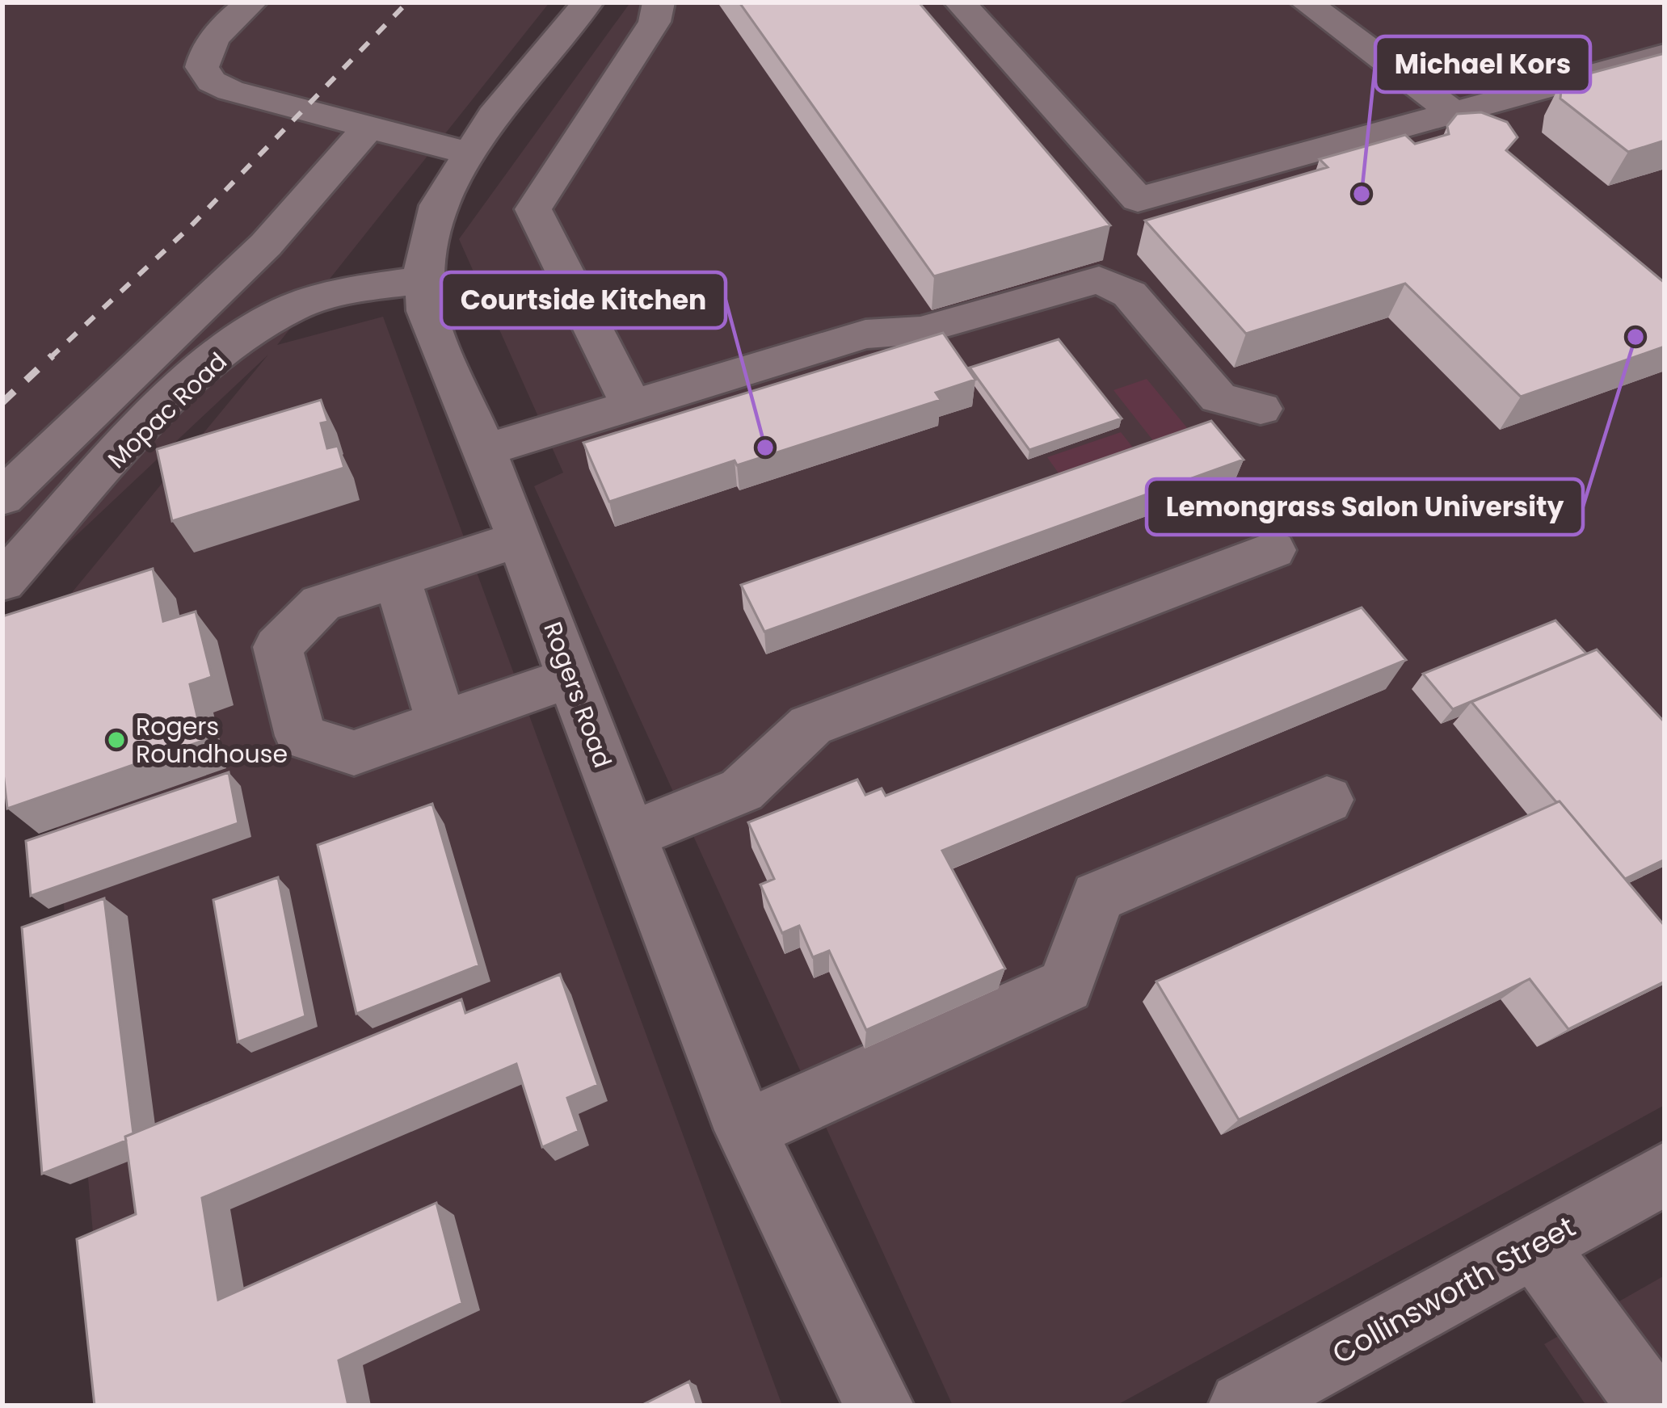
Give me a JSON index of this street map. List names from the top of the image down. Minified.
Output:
{"streets":{"street":["Mopac Road","Rogers Road","Collinsworth Street"]},"crossings":[["Mopac Road","Rogers Road"]],"places":["Michael Kors","Lemongrass Salon University","Courtside Kitchen","Rogers Roundhouse"]}
